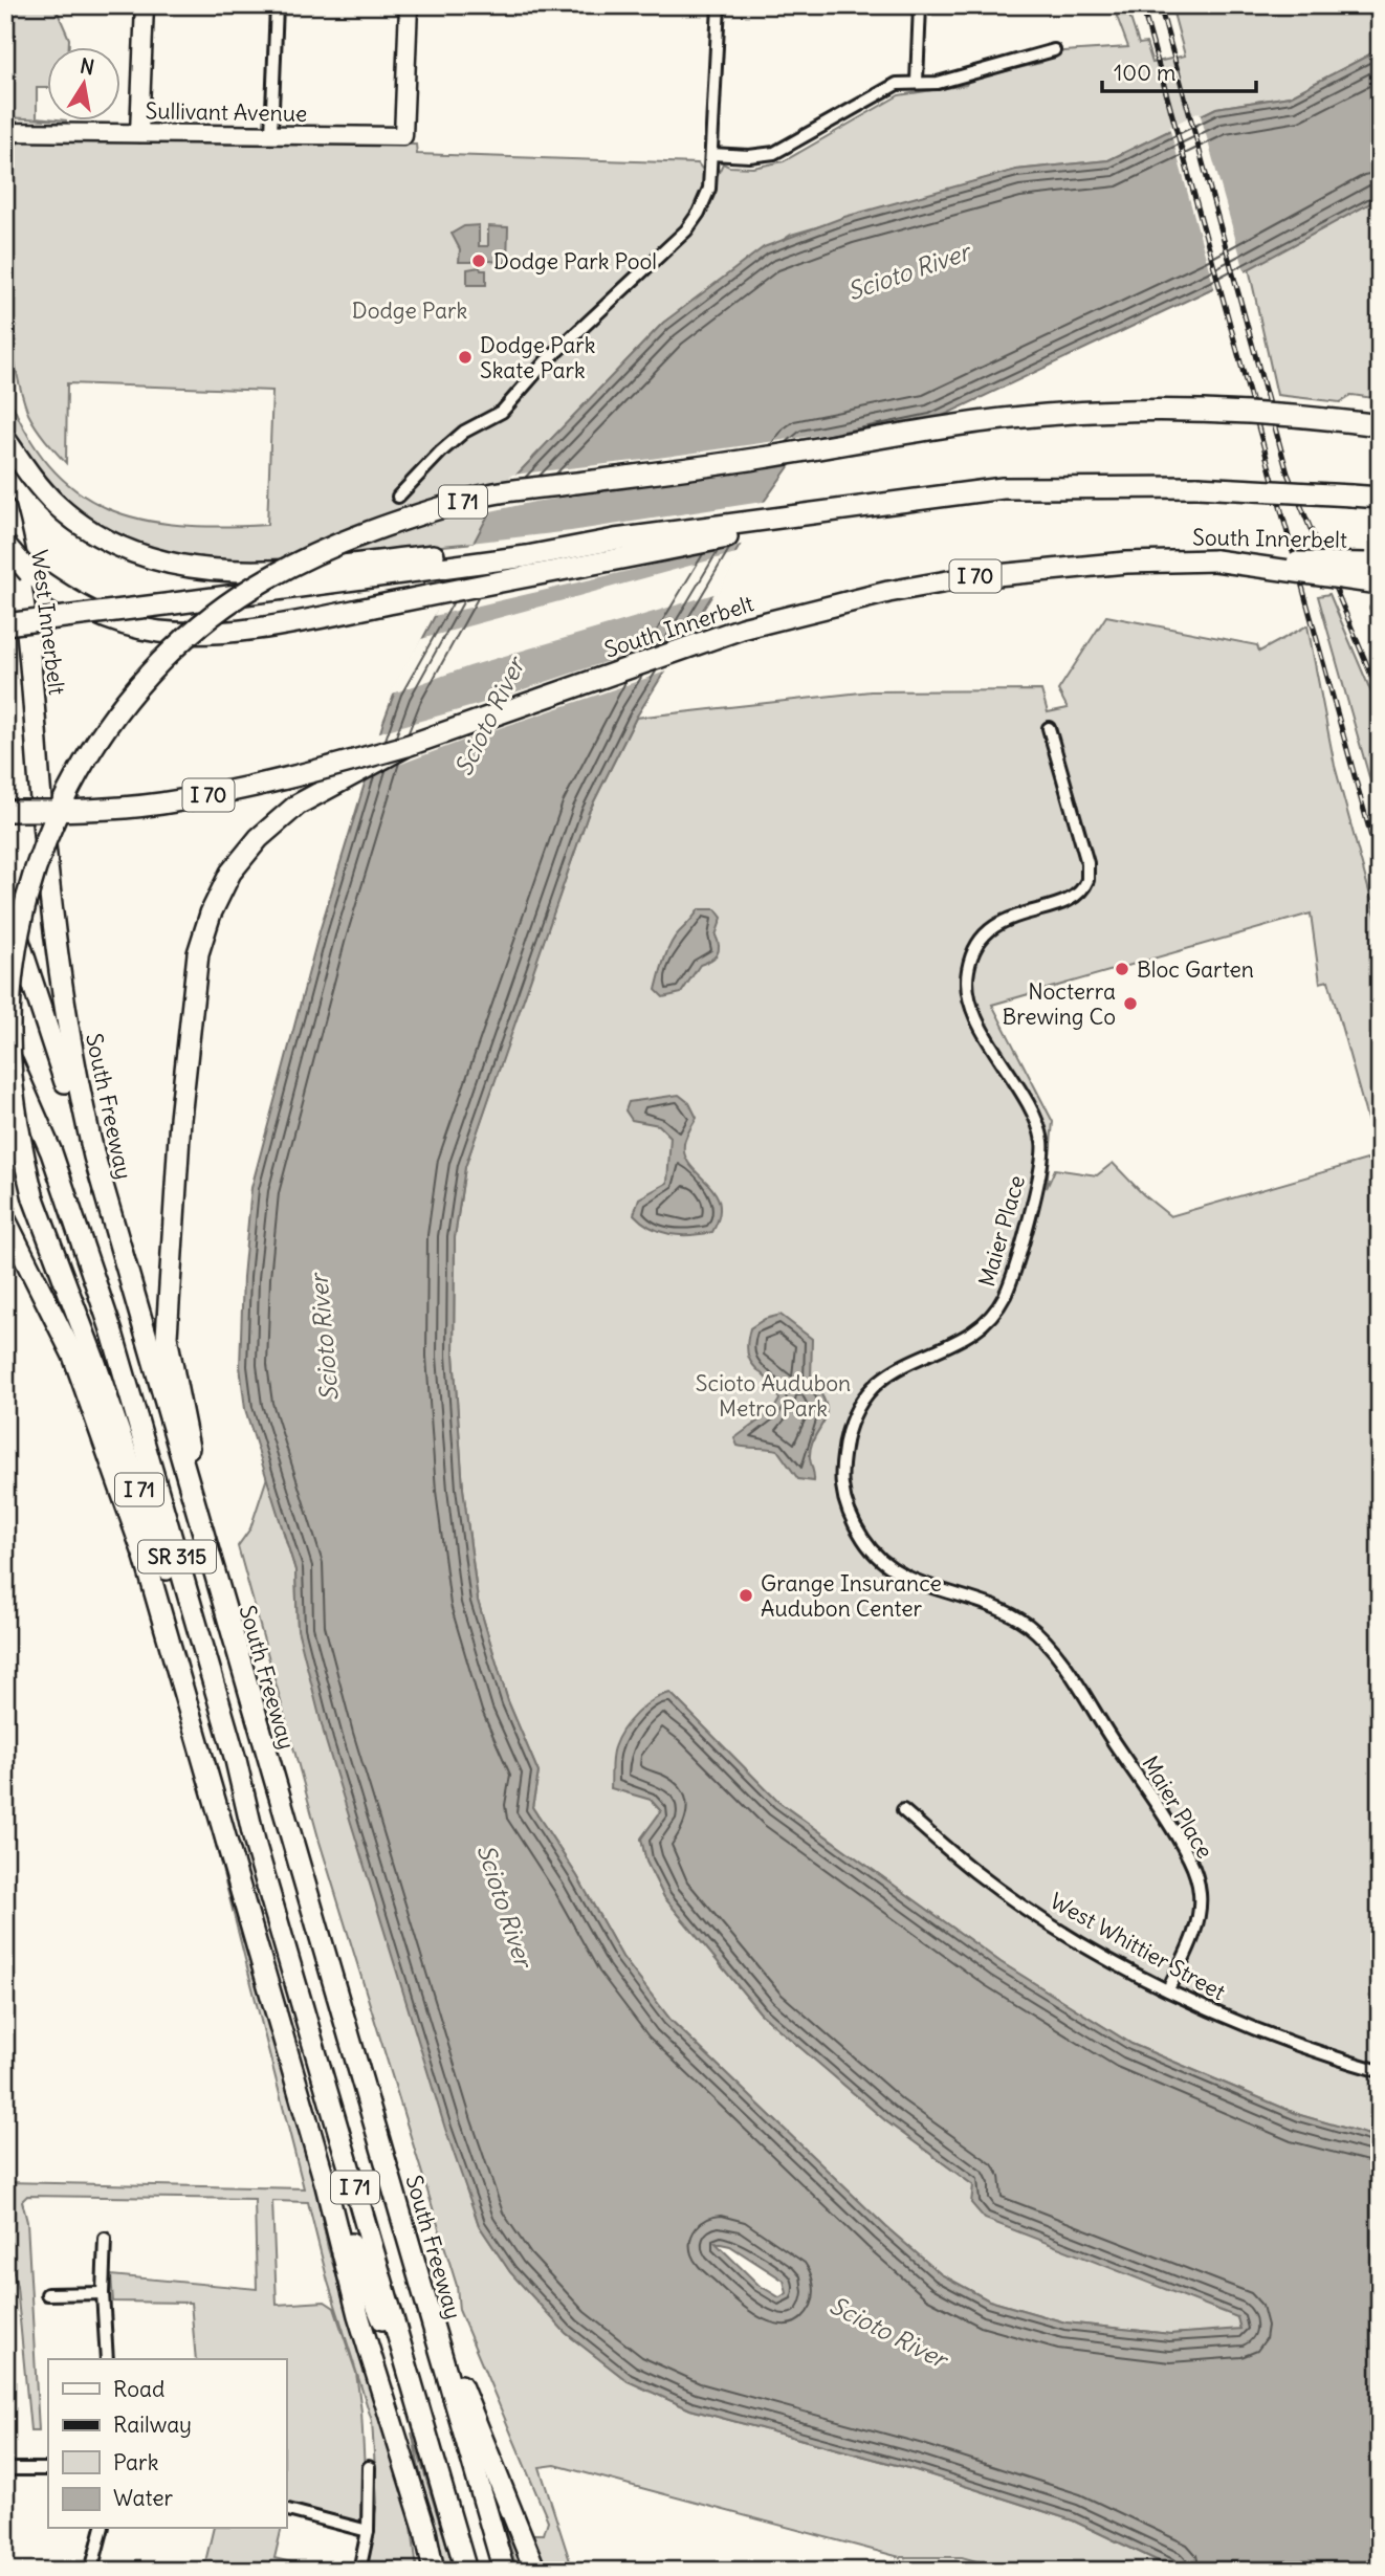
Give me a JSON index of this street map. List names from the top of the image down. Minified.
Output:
{"streets":{"highway":["I 71","South Innerbelt","I 70","West Innerbelt","South Freeway","SR 315"],"street":["Sullivant Avenue","Maier Place","West Whittier Street"]},"crossings":[["I 71","South Innerbelt"],["I 71","South Freeway"],["I 71","SR 315"],["West Innerbelt","South Freeway"],["Maier Place","West Whittier Street"]],"water":["Scioto River"],"parks":["Dodge Park","Scioto Audubon Metro Park"],"places":["Dodge Park Pool","Dodge Park Skate Park","Bloc Garten","Nocterra Brewing Co","Grange Insurance Audubon Center"],"legend":["Road","Railway","Park","Water"],"scale_bar":"100 m","north":"top"}
